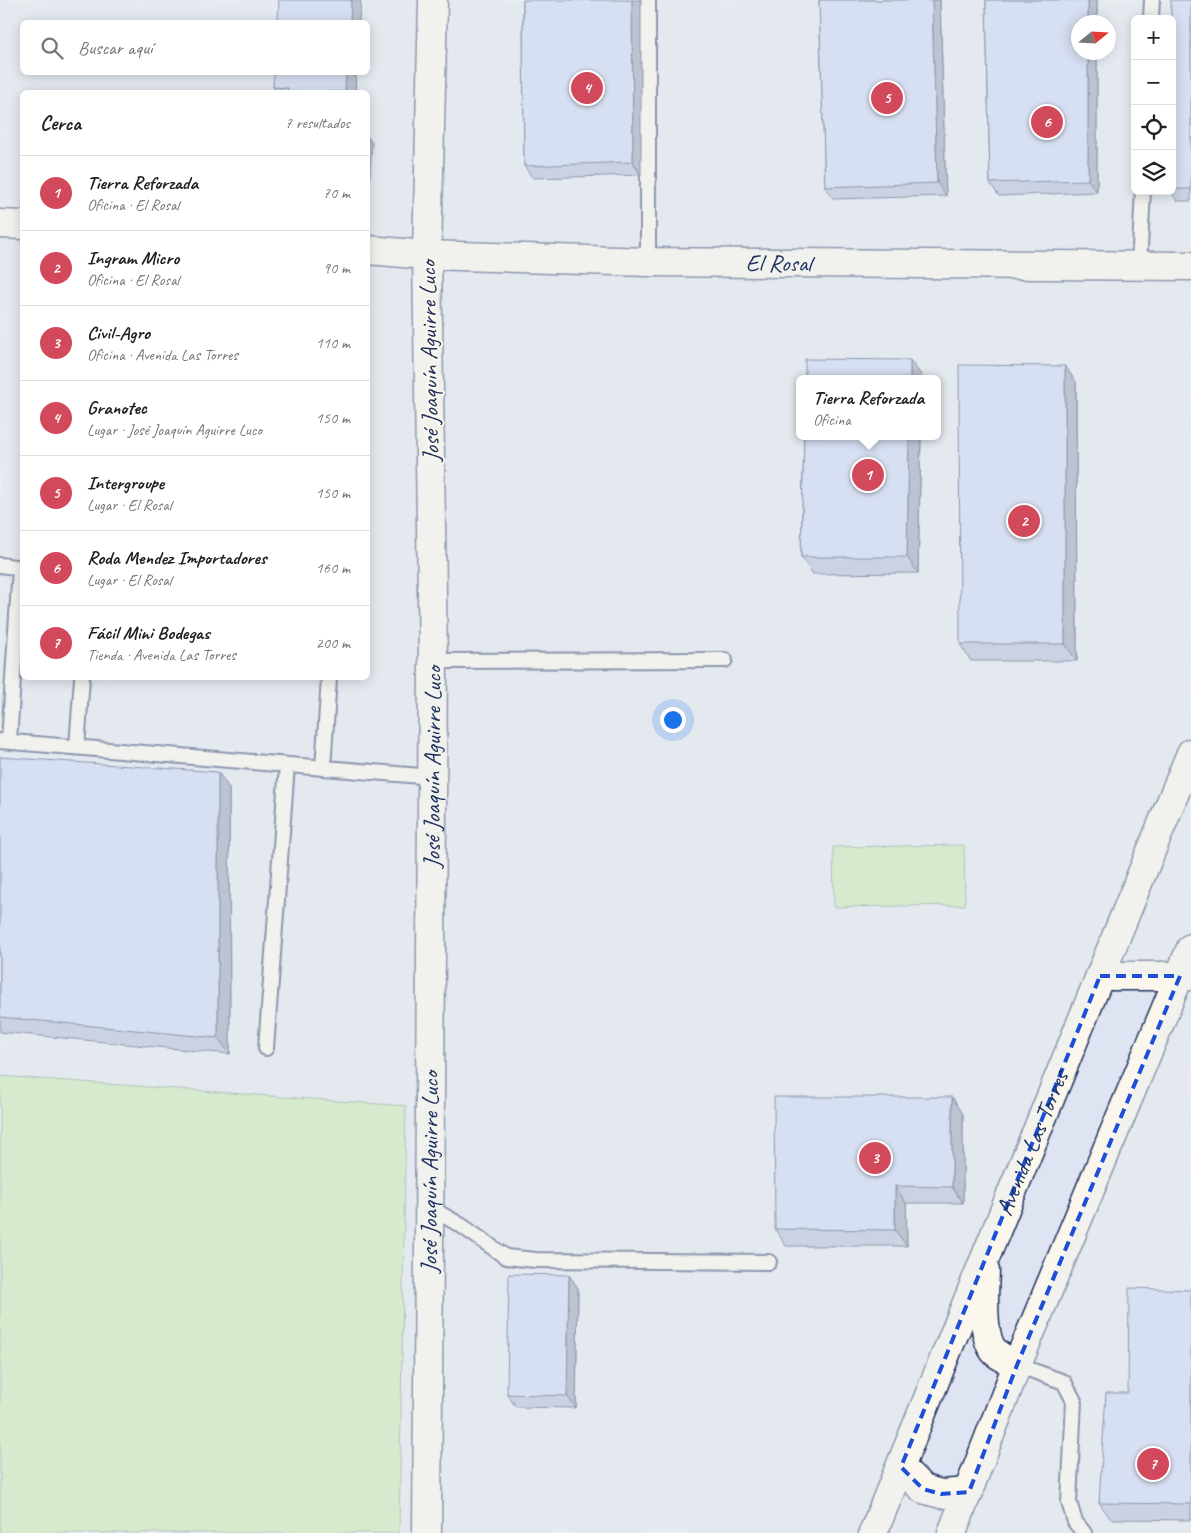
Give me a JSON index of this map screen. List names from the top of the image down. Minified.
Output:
{"streets":{"street":["El Rosal","José Joaquín Aguirre Luco","Avenida Las Torres"]},"crossings":[["El Rosal","José Joaquín Aguirre Luco"]],"north":"right","page":{"map_buttons":["+","−"],"search":"Buscar aquí","pins":["4","5","6","1","2","3","7"],"heading":["Cerca","7 resultados"],"list":[{"mark":"1","name":"Tierra Reforzada","note":"Oficina · El Rosal","value":"70 m"},{"mark":"2","name":"Ingram Micro","note":"Oficina · El Rosal","value":"90 m"},{"mark":"3","name":"Civil-Agro","note":"Oficina · Avenida Las Torres","value":"110 m"},{"mark":"4","name":"Granotec","note":"Lugar · José Joaquín Aguirre Luco","value":"150 m"},{"mark":"5","name":"Intergroupe","note":"Lugar · El Rosal","value":"150 m"},{"mark":"6","name":"Roda Mendez Importadores","note":"Lugar · El Rosal","value":"160 m"},{"mark":"7","name":"Fácil Mini Bodegas","note":"Tienda · Avenida Las Torres","value":"200 m"}],"popup":["Tierra Reforzada","Oficina"]}}
